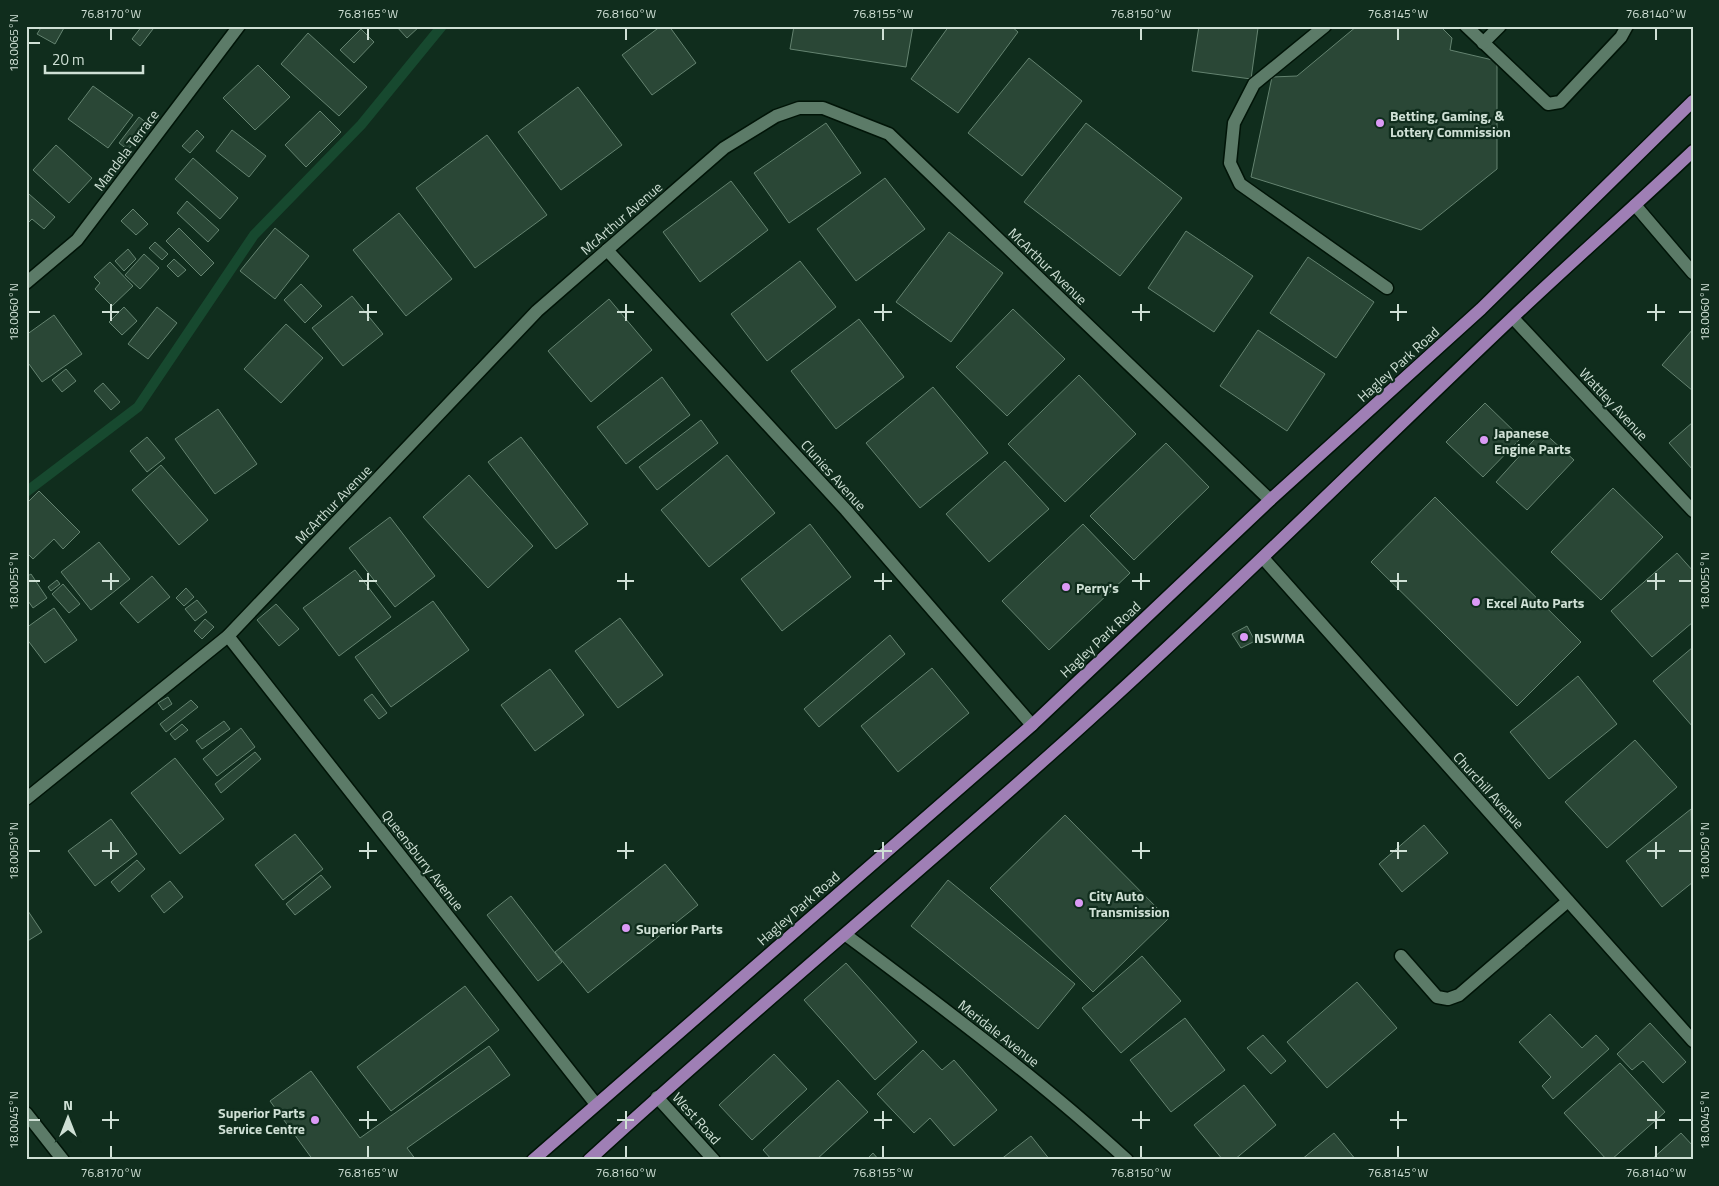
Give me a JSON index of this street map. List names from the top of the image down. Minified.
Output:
{"streets":{"main road":["Hagley Park Road"],"street":["Mandela Terrace","McArthur Avenue","Wattley Avenue","Clunies Avenue","Churchill Avenue","Queensburry Avenue","Meridale Avenue","West Road"]},"crossings":[["McArthur Avenue","Hagley Park Road"],["McArthur Avenue","Clunies Avenue"],["McArthur Avenue","Queensburry Avenue"],["Hagley Park Road","Clunies Avenue"],["Hagley Park Road","Queensburry Avenue"]],"places":["Betting, Gaming, & Lottery Commission","Japanese Engine Parts","Perry's","Excel Auto Parts","NSWMA","City Auto Transmission","Superior Parts","Superior Parts Service Centre"],"scale_bar":"20 m","north":"top","coordinates":["76.8170°W","76.8165°W","76.8160°W","76.8155°W","76.8150°W","76.8145°W","76.8140°W","18.0065°N","18.0060°N","18.0055°N","18.0050°N","18.0045°N"]}
